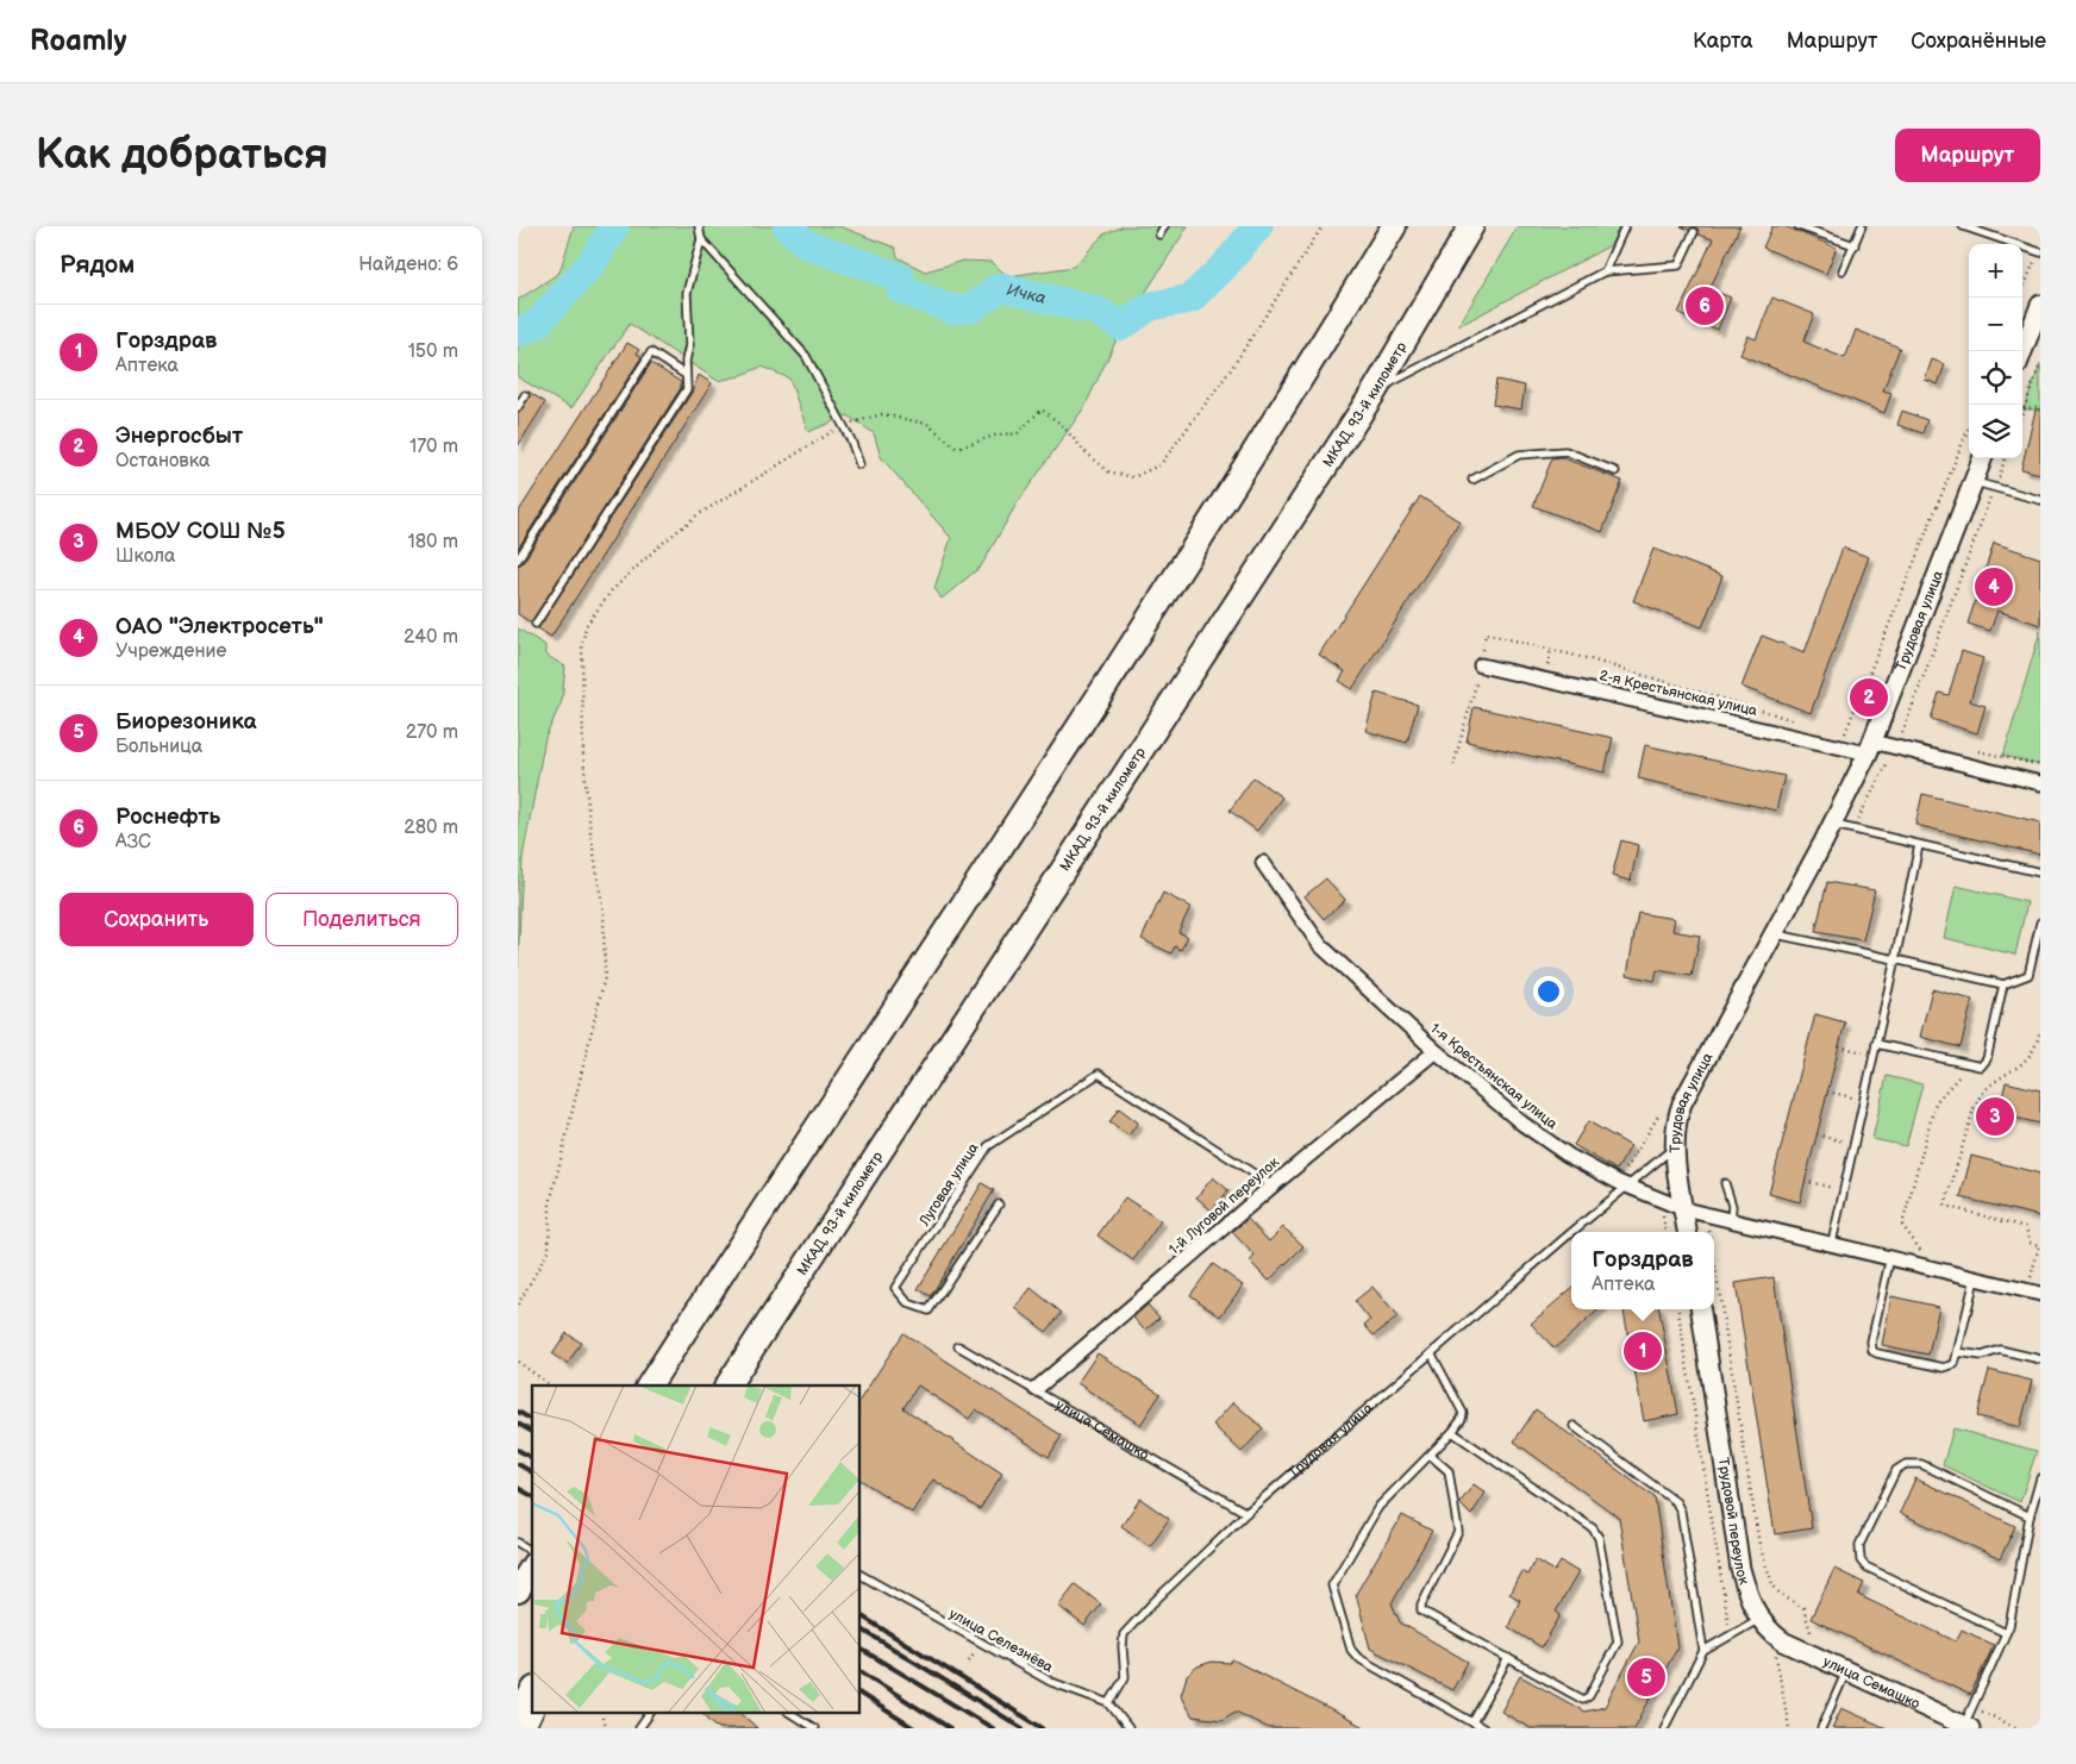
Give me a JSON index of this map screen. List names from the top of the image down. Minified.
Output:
{"streets":{"highway":["МКАД, 93-й километр"],"main road":["Трудовая улица","улица Семашко","Трудовой переулок"],"street":["2-я Крестьянская улица","1-я Крестьянская улица","1-й Луговой переулок"],"lane":["Луговая улица","улица Селезнёва"]},"crossings":[["Трудовая улица","2-я Крестьянская улица"],["Трудовая улица","1-я Крестьянская улица"],["Трудовая улица","улица Семашко"],["Трудовая улица","улица Селезнёва"],["1-я Крестьянская улица","1-й Луговой переулок"],["Луговая улица","1-й Луговой переулок"],["1-й Луговой переулок","улица Семашко"],["улица Семашко","Трудовой переулок"]],"water":["Ичка"],"page":{"header":"Roamly","nav":["Карта","Маршрут","Сохранённые"],"buttons":["Маршрут",["Сохранить","Поделиться"]],"title":"Как добраться","heading":["Рядом","Найдено: 6"],"map_buttons":["+","−"],"pins":["6","4","2","3","1","5"],"list":[{"mark":"1","name":"Горздрав","note":"Аптека","value":"150 m"},{"mark":"2","name":"Энергосбыт","note":"Остановка","value":"170 m"},{"mark":"3","name":"МБОУ СОШ №5","note":"Школа","value":"180 m"},{"mark":"4","name":"ОАО \"Электросеть\"","note":"Учреждение","value":"240 m"},{"mark":"5","name":"Биорезоника","note":"Больница","value":"270 m"},{"mark":"6","name":"Роснефть","note":"АЗС","value":"280 m"}],"popup":["Горздрав","Аптека"]}}
